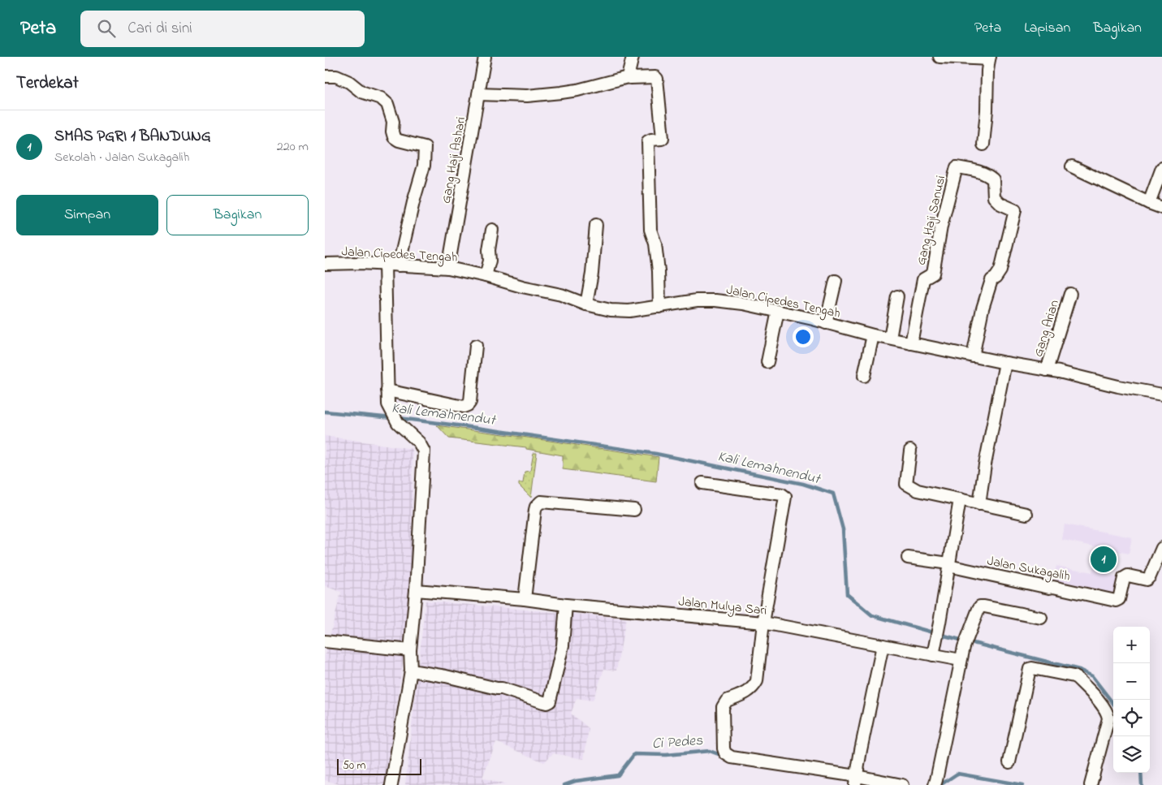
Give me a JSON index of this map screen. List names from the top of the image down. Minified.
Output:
{"streets":{"street":["Gang Haji Ashari","Gang Haji Sanusi","Jalan Cipedes Tengah","Gang Arian","Jalan Sukagalih","Jalan Mulya Sari"]},"crossings":[["Gang Haji Ashari","Jalan Cipedes Tengah"],["Gang Haji Sanusi","Jalan Cipedes Tengah"],["Jalan Cipedes Tengah","Gang Arian"]],"water":["Kali Lemahnendut","Ci Pedes"],"scale_bar":"50 m","page":{"header":"Peta","search":"Cari di sini","nav":["Peta","Lapisan","Bagikan"],"heading":"Terdekat","list":[{"mark":"1","name":"SMAS PGRI 1 BANDUNG","note":"Sekolah · Jalan Sukagalih","value":"220 m"}],"buttons":["Simpan","Bagikan"],"pins":"1","map_buttons":["+","−"],"scale":"50 m"}}
